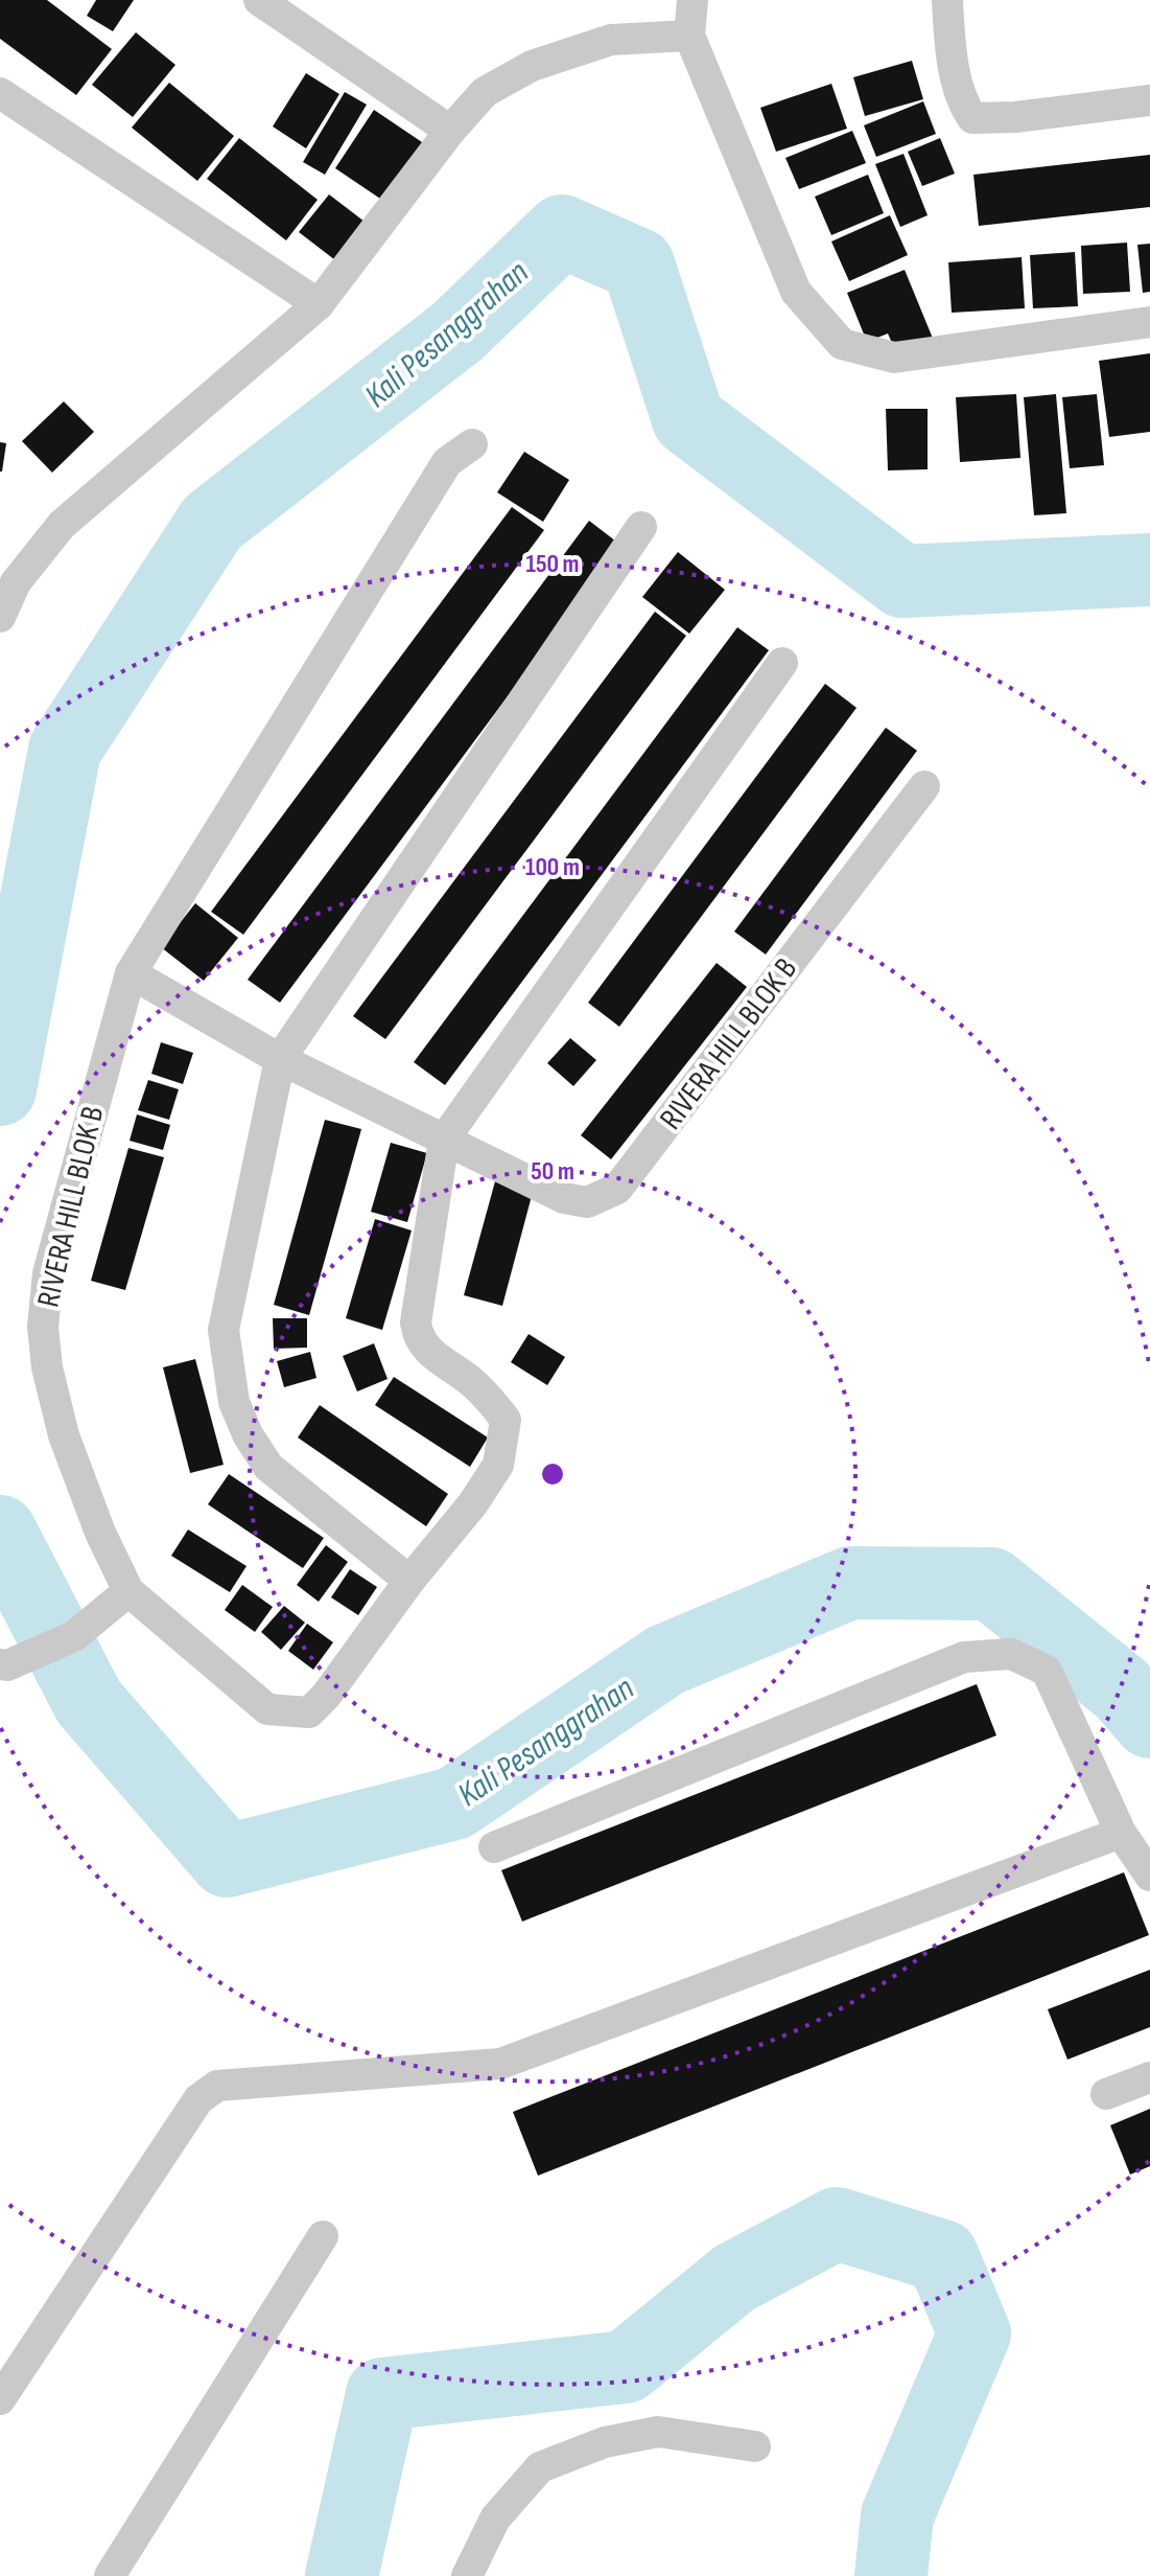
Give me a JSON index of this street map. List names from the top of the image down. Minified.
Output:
{"streets":{"street":["RIVERA HILL BLOK B"]},"water":["Kali Pesanggrahan"],"rings":["150 m","100 m","50 m"]}
